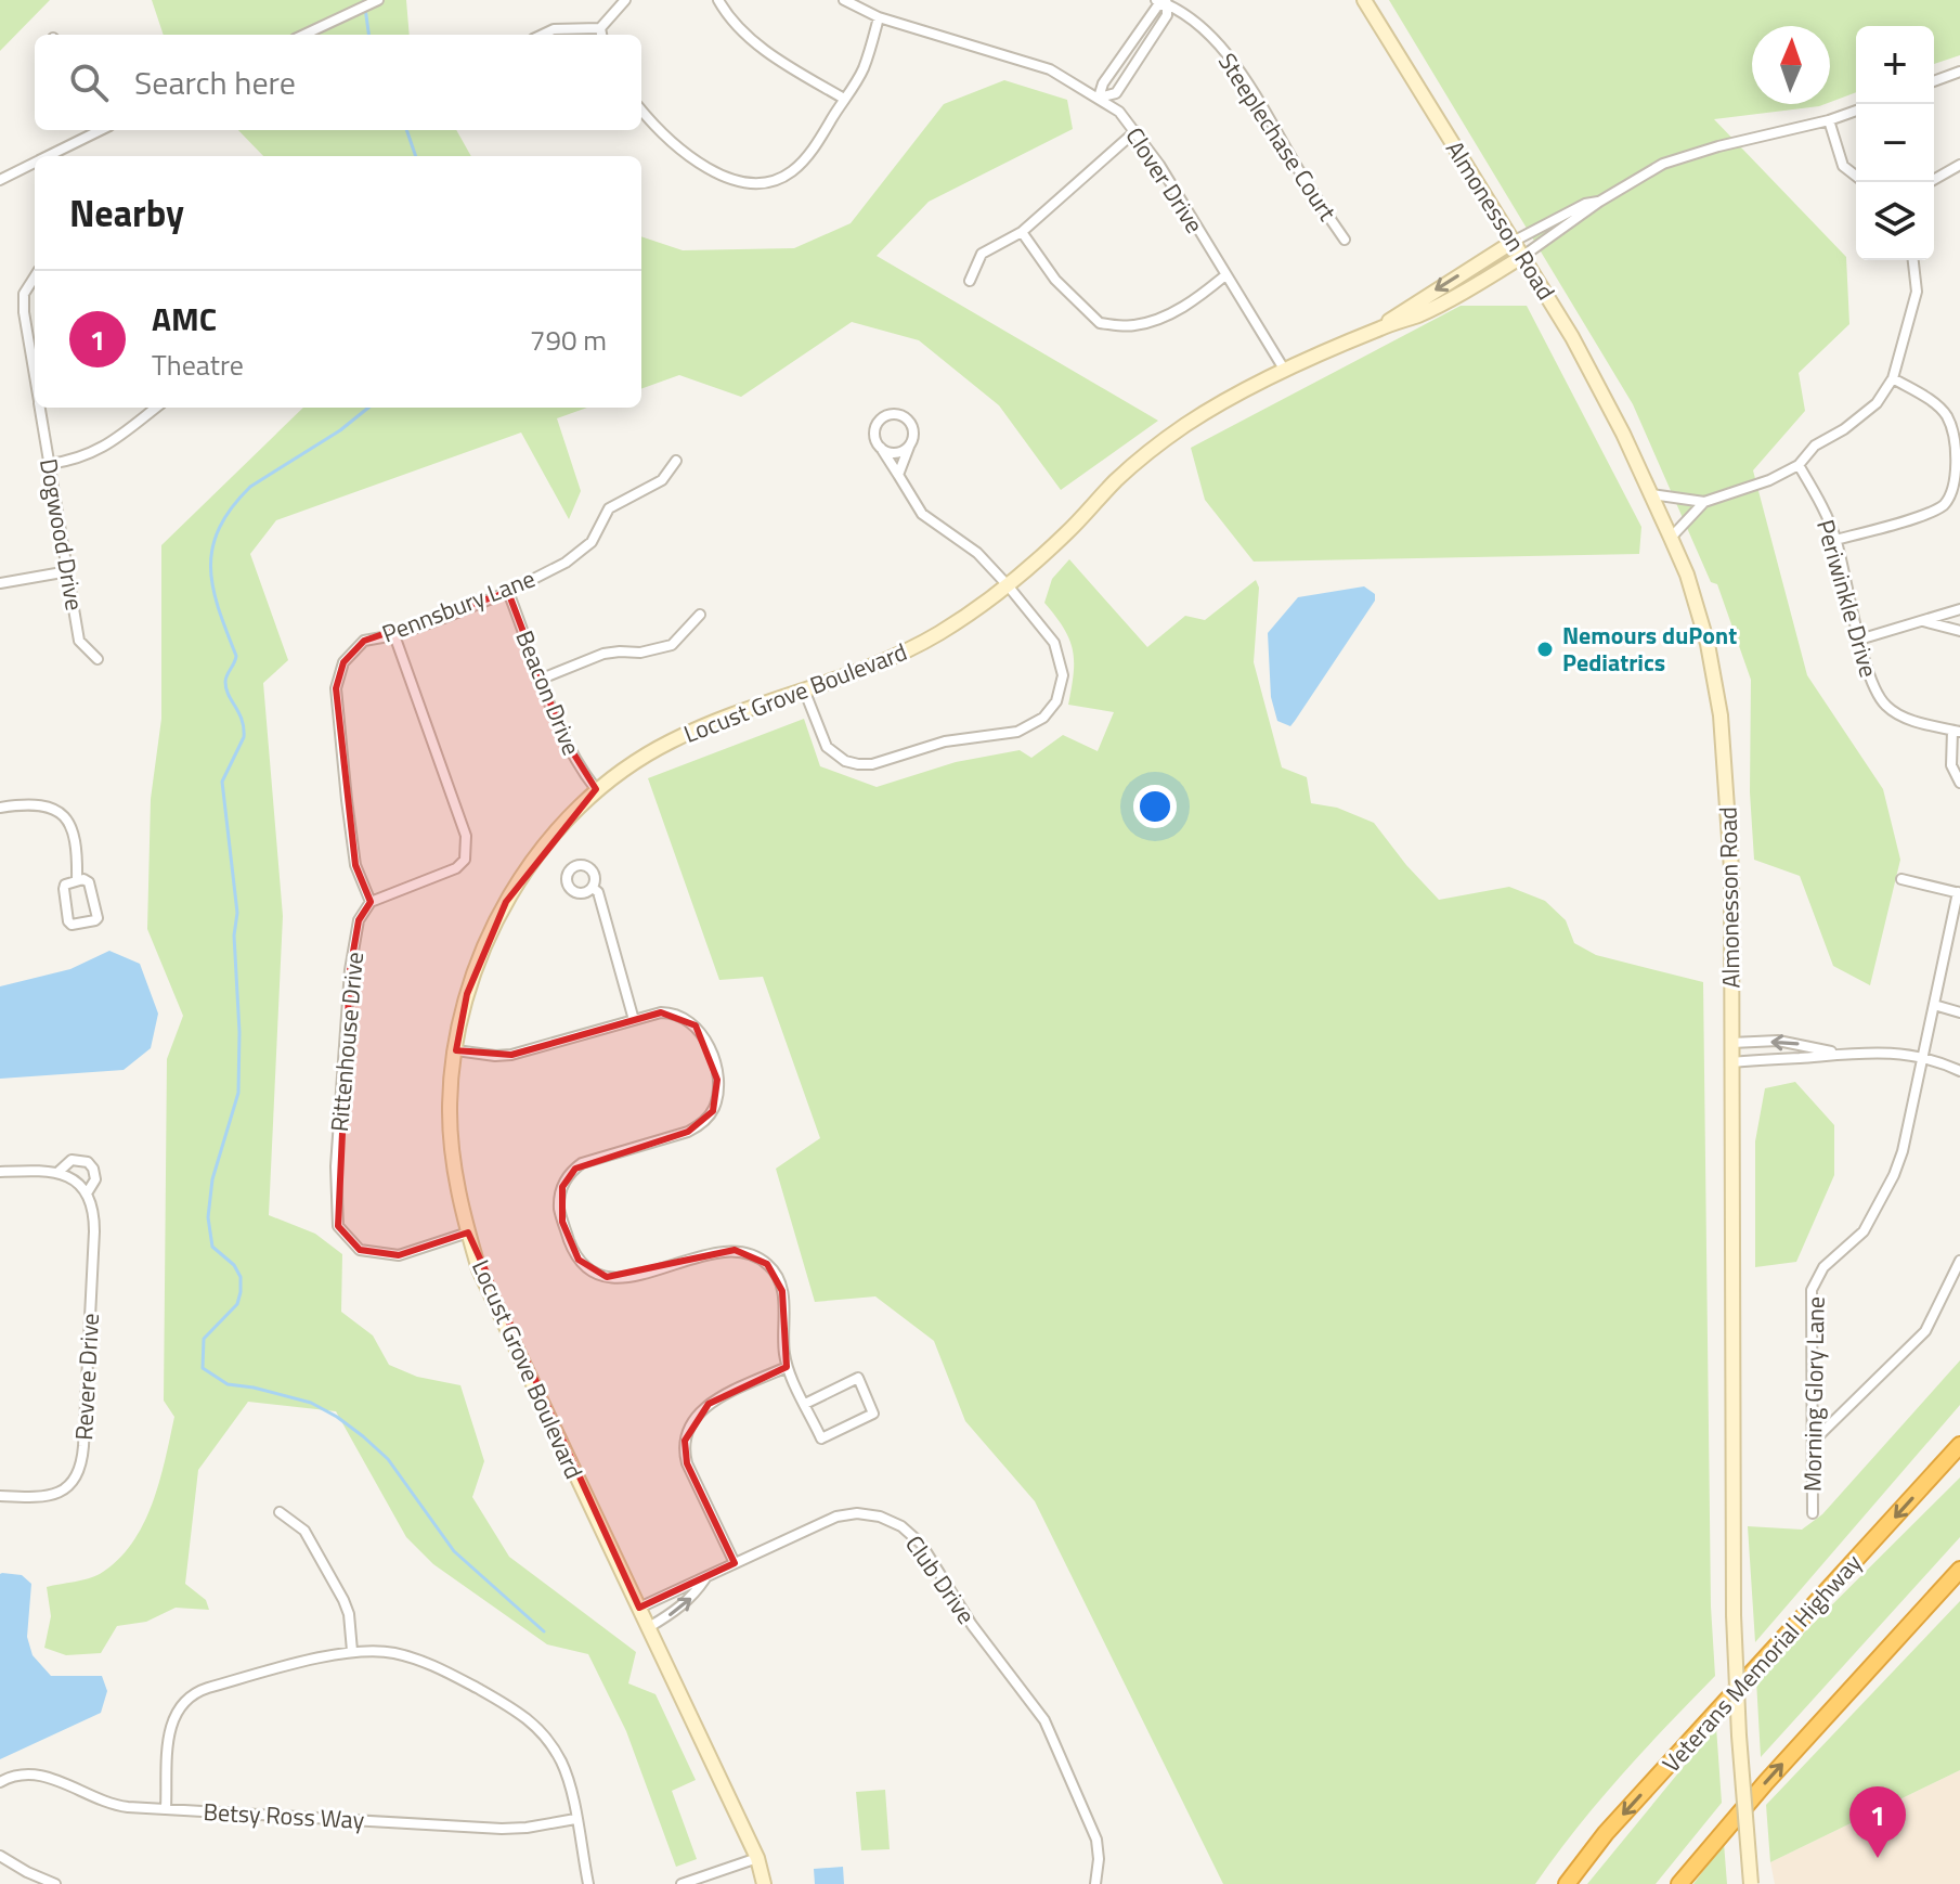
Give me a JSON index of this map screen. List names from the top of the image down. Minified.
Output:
{"streets":{"highway":["Veterans Memorial Highway"],"street":["Steeplechase Court","Clover Drive","Almonesson Road","Dogwood Drive","Periwinkle Drive","Pennsbury Lane","Beacon Drive","Locust Grove Boulevard","Rittenhouse Drive","Revere Drive","Morning Glory Lane","Club Drive","Betsy Ross Way"]},"crossings":[["Clover Drive","Locust Grove Boulevard"],["Pennsbury Lane","Beacon Drive"],["Pennsbury Lane","Rittenhouse Drive"],["Beacon Drive","Locust Grove Boulevard"],["Locust Grove Boulevard","Rittenhouse Drive"],["Locust Grove Boulevard","Club Drive"]],"places":["Nemours duPont Pediatrics"],"north":"top","page":{"map_buttons":["+","−"],"search":"Search here","heading":"Nearby","list":[{"mark":"1","name":"AMC","note":"Theatre","value":"790 m"}],"pins":"1"}}
